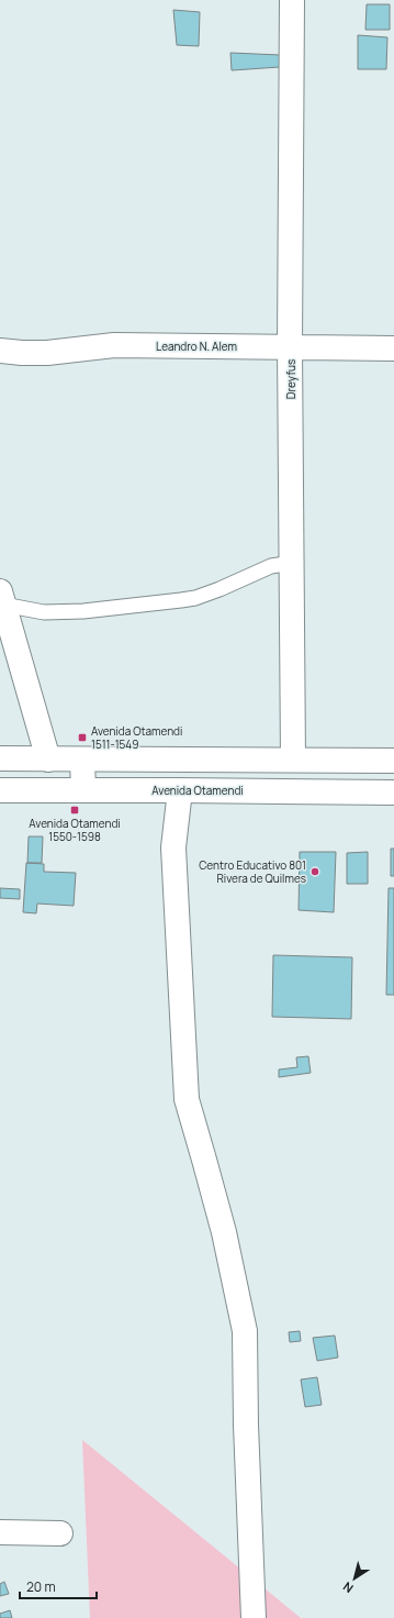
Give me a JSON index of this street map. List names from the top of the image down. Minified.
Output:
{"streets":{"street":["Leandro N. Alem","Dreyfus","Avenida Otamendi"]},"crossings":[["Leandro N. Alem","Dreyfus"]],"places":{"transit":["Avenida Otamendi 1511-1549","Avenida Otamendi 1550-1598"],"other":["Centro Educativo 801 Rivera de Quilmes"]},"scale_bar":"20 m","north":"bottom left"}
